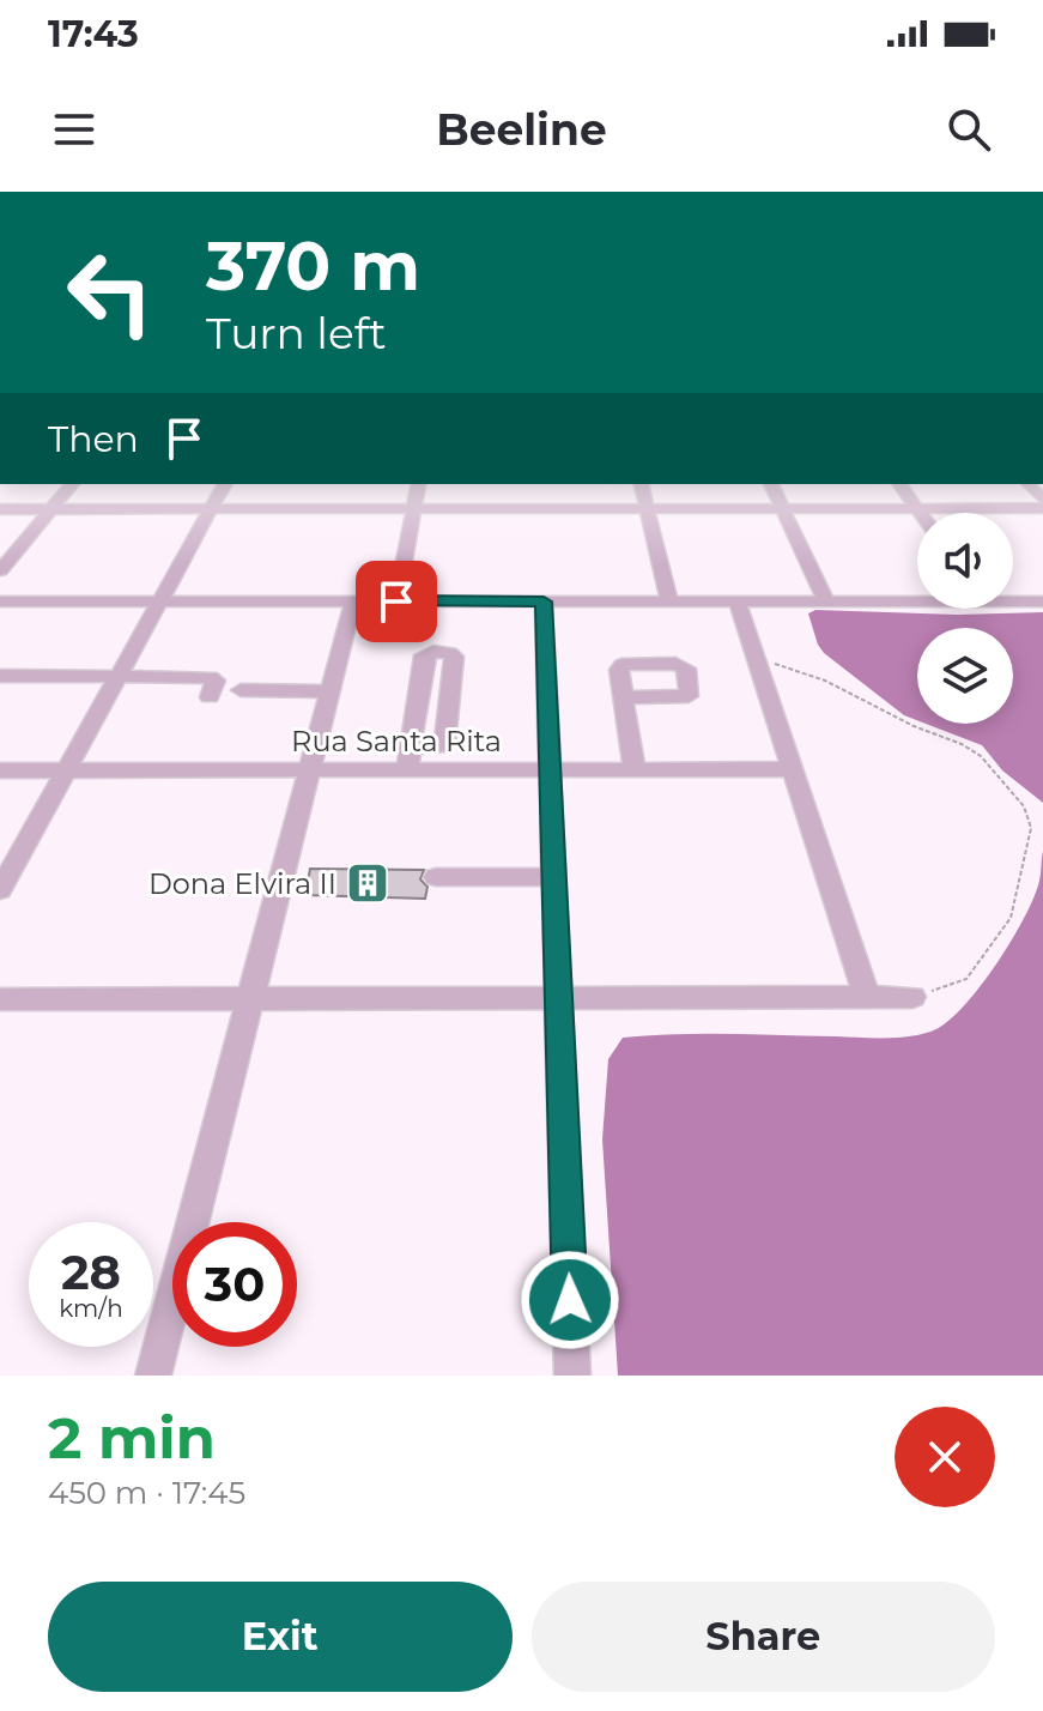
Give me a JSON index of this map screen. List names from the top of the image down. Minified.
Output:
{"streets":{"street":["Rua Santa Rita"]},"places":{"building":["Dona Elvira II"]},"page":{"status":"17:43","header":"Beeline","turn":["370 m","Turn left"],"then":"Then","speed":"28 km/h","limit":"30","heading":["2 min","450 m · 17:45"],"buttons":["Exit","Share"]}}
